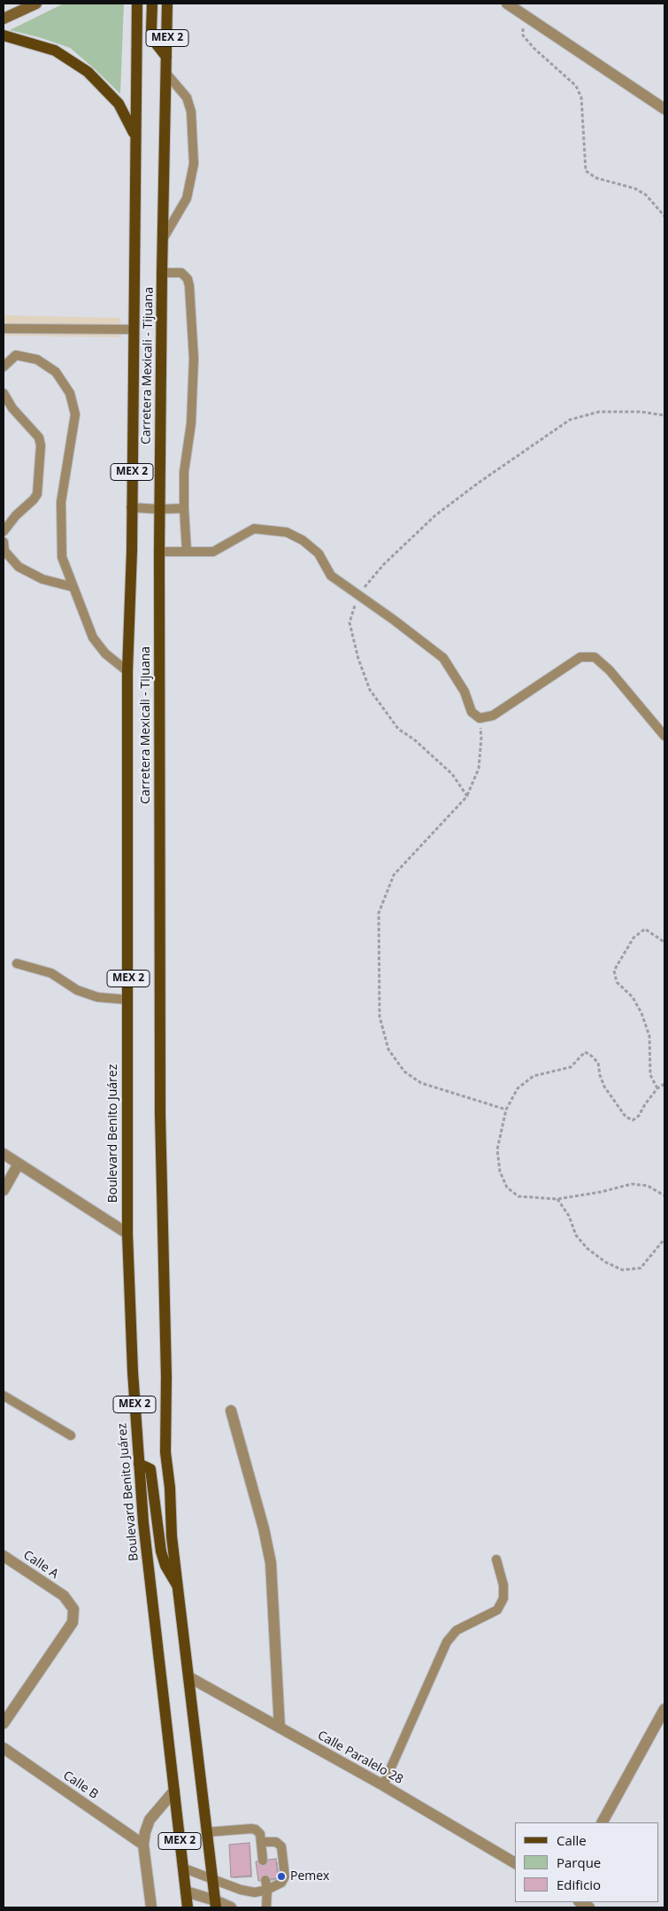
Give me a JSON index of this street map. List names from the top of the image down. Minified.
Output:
{"streets":{"main road":["MEX 2","Carretera Mexicali - Tijuana","Boulevard Benito Juárez"],"street":["Calle A","Calle Paralelo 28","Calle B"]},"crossings":[["MEX 2","Carretera Mexicali - Tijuana"],["MEX 2","Calle Paralelo 28"],["Carretera Mexicali - Tijuana","Boulevard Benito Juárez"]],"places":["Pemex"],"legend":["Calle","Parque","Edificio"]}
